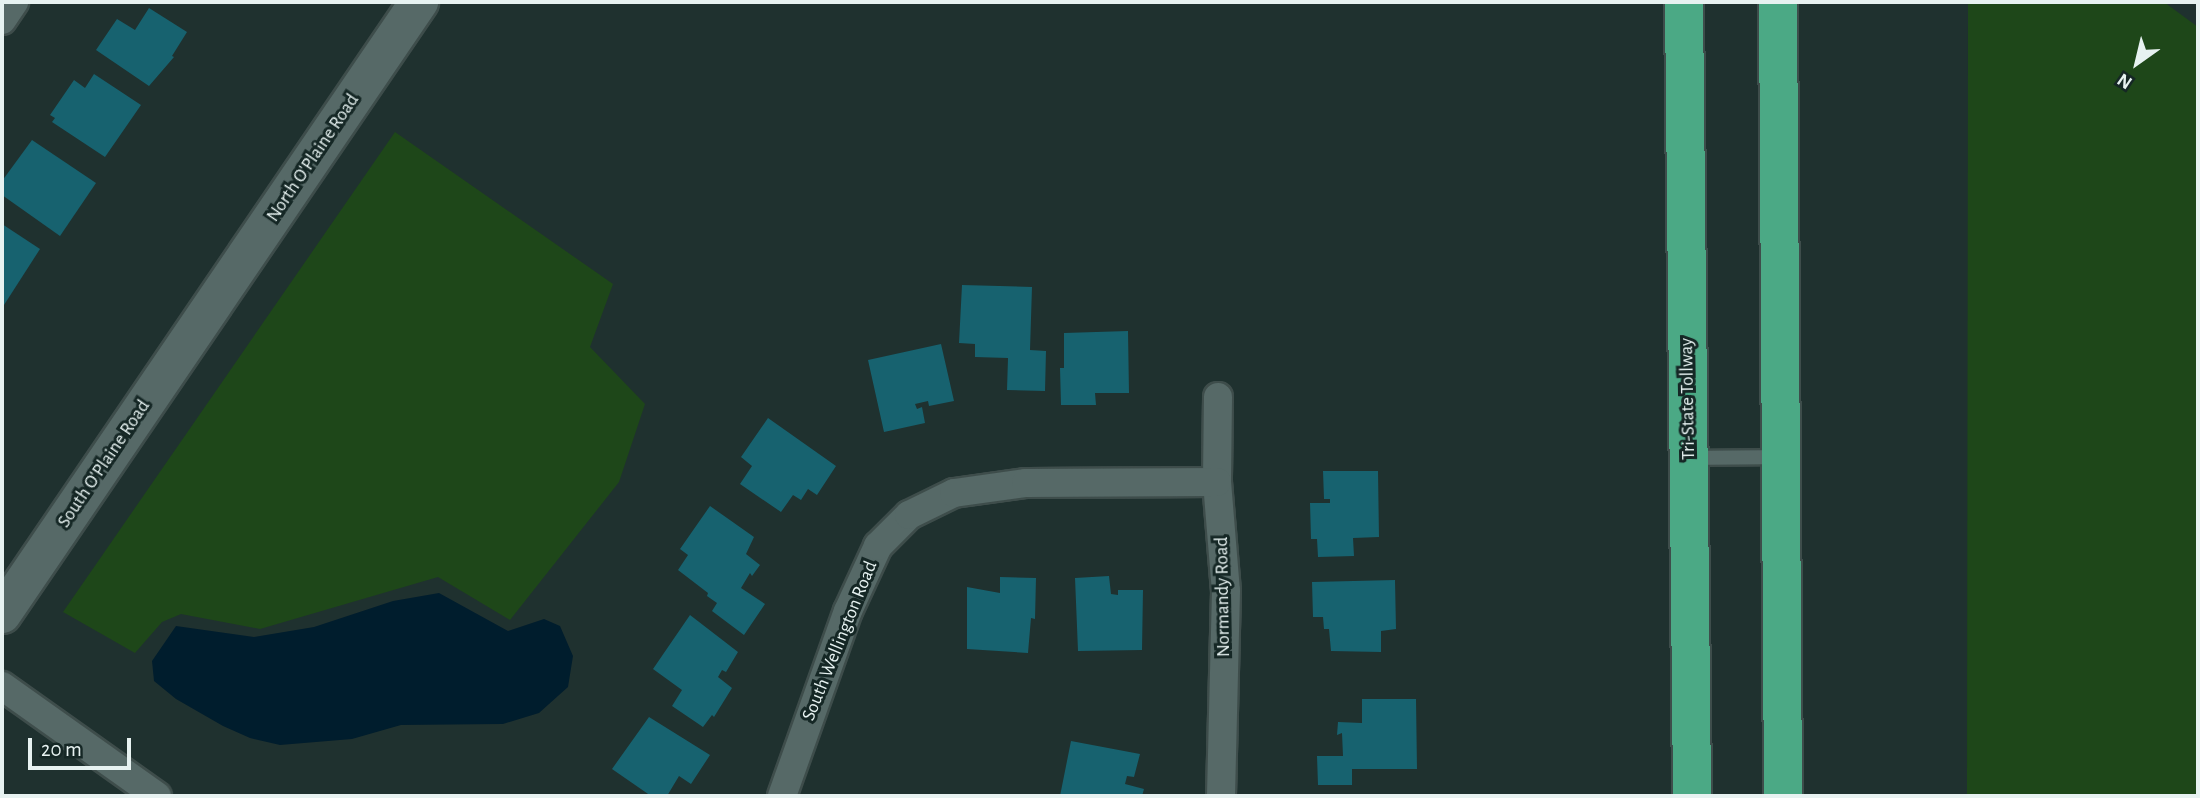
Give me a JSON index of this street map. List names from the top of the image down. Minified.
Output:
{"streets":{"highway":["Tri-State Tollway"],"main road":["North O'Plaine Road","South O'Plaine Road"],"street":["Normandy Road","South Wellington Road"]},"crossings":[["North O'Plaine Road","South O'Plaine Road"],["Normandy Road","South Wellington Road"]],"scale_bar":"20 m","north":"bottom left"}
